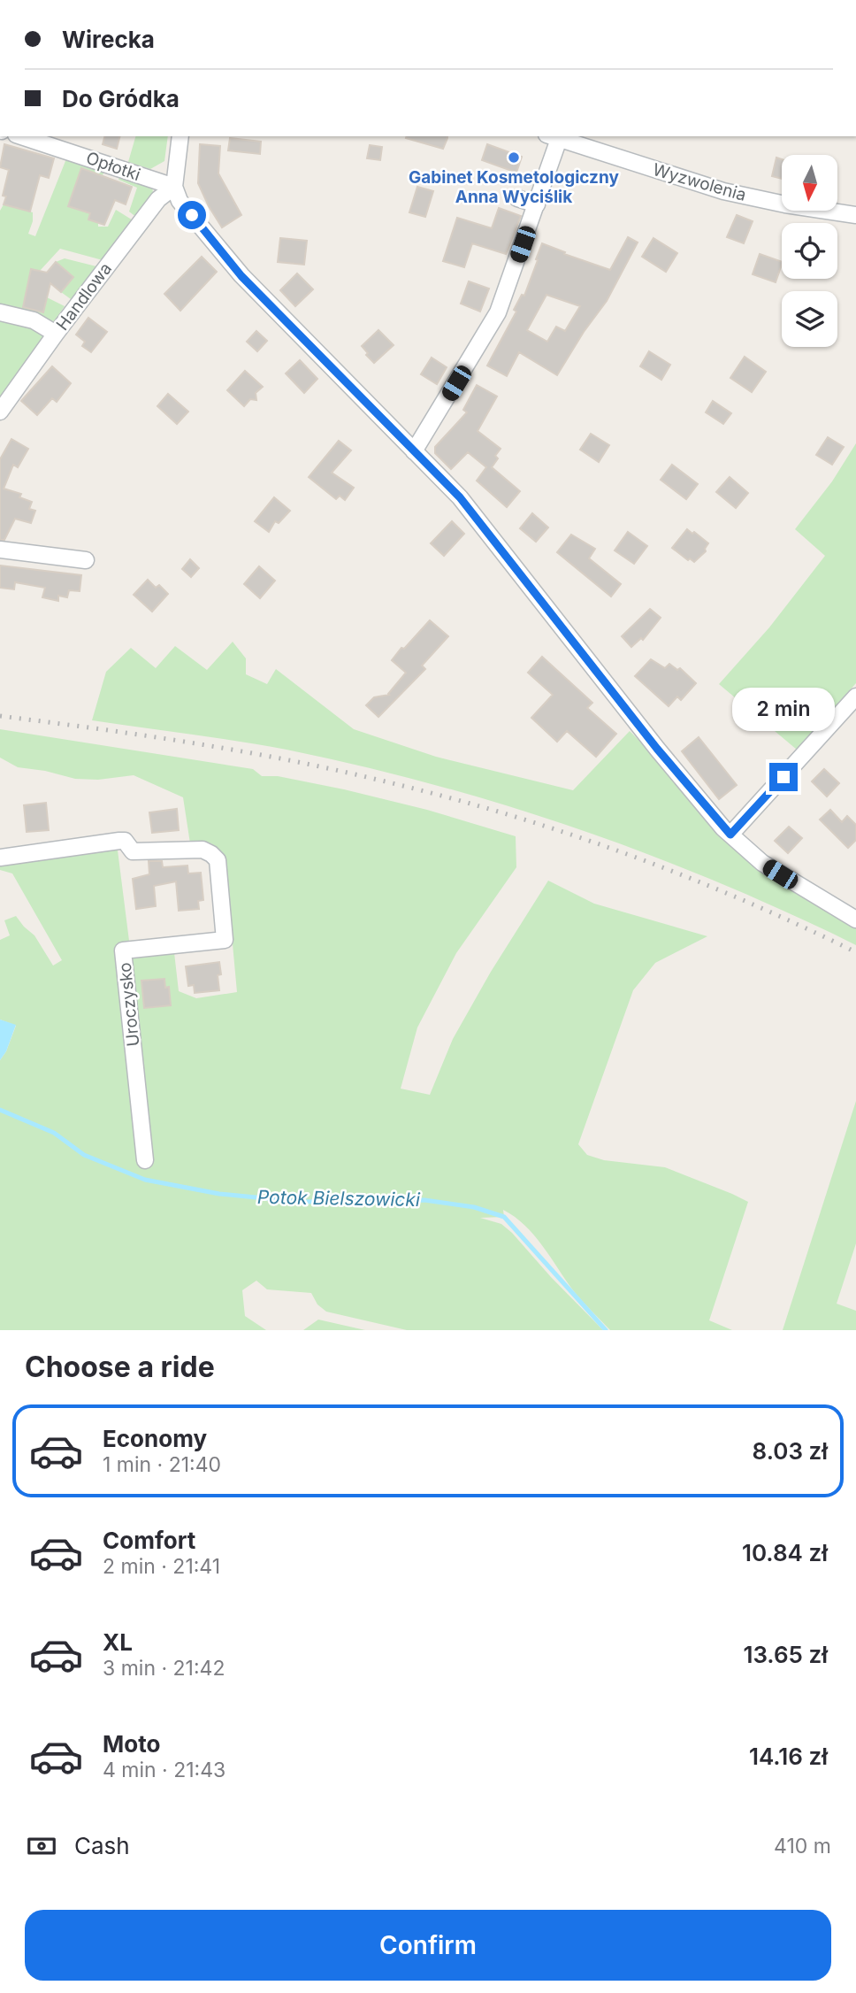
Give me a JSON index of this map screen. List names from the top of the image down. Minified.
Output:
{"streets":{"street":["Opłotki","Wyzwolenia","Handlowa","Uroczysko"]},"crossings":[["Opłotki","Handlowa"]],"water":["Potok Bielszowicki"],"places":["Gabinet Kosmetologiczny Anna Wyciślik"],"north":"bottom","page":{"banner":["Wirecka","Do Gródka"],"bubble":"2 min","heading":"Choose a ride","list":[{"name":"Economy","note":"1 min · 21:40","value":"8.03 zł"},{"name":"Comfort","note":"2 min · 21:41","value":"10.84 zł"},{"name":"XL","note":"3 min · 21:42","value":"13.65 zł"},{"name":"Moto","note":"4 min · 21:43","value":"14.16 zł"}],"pay":["Cash","410 m"],"buttons":"Confirm"}}
